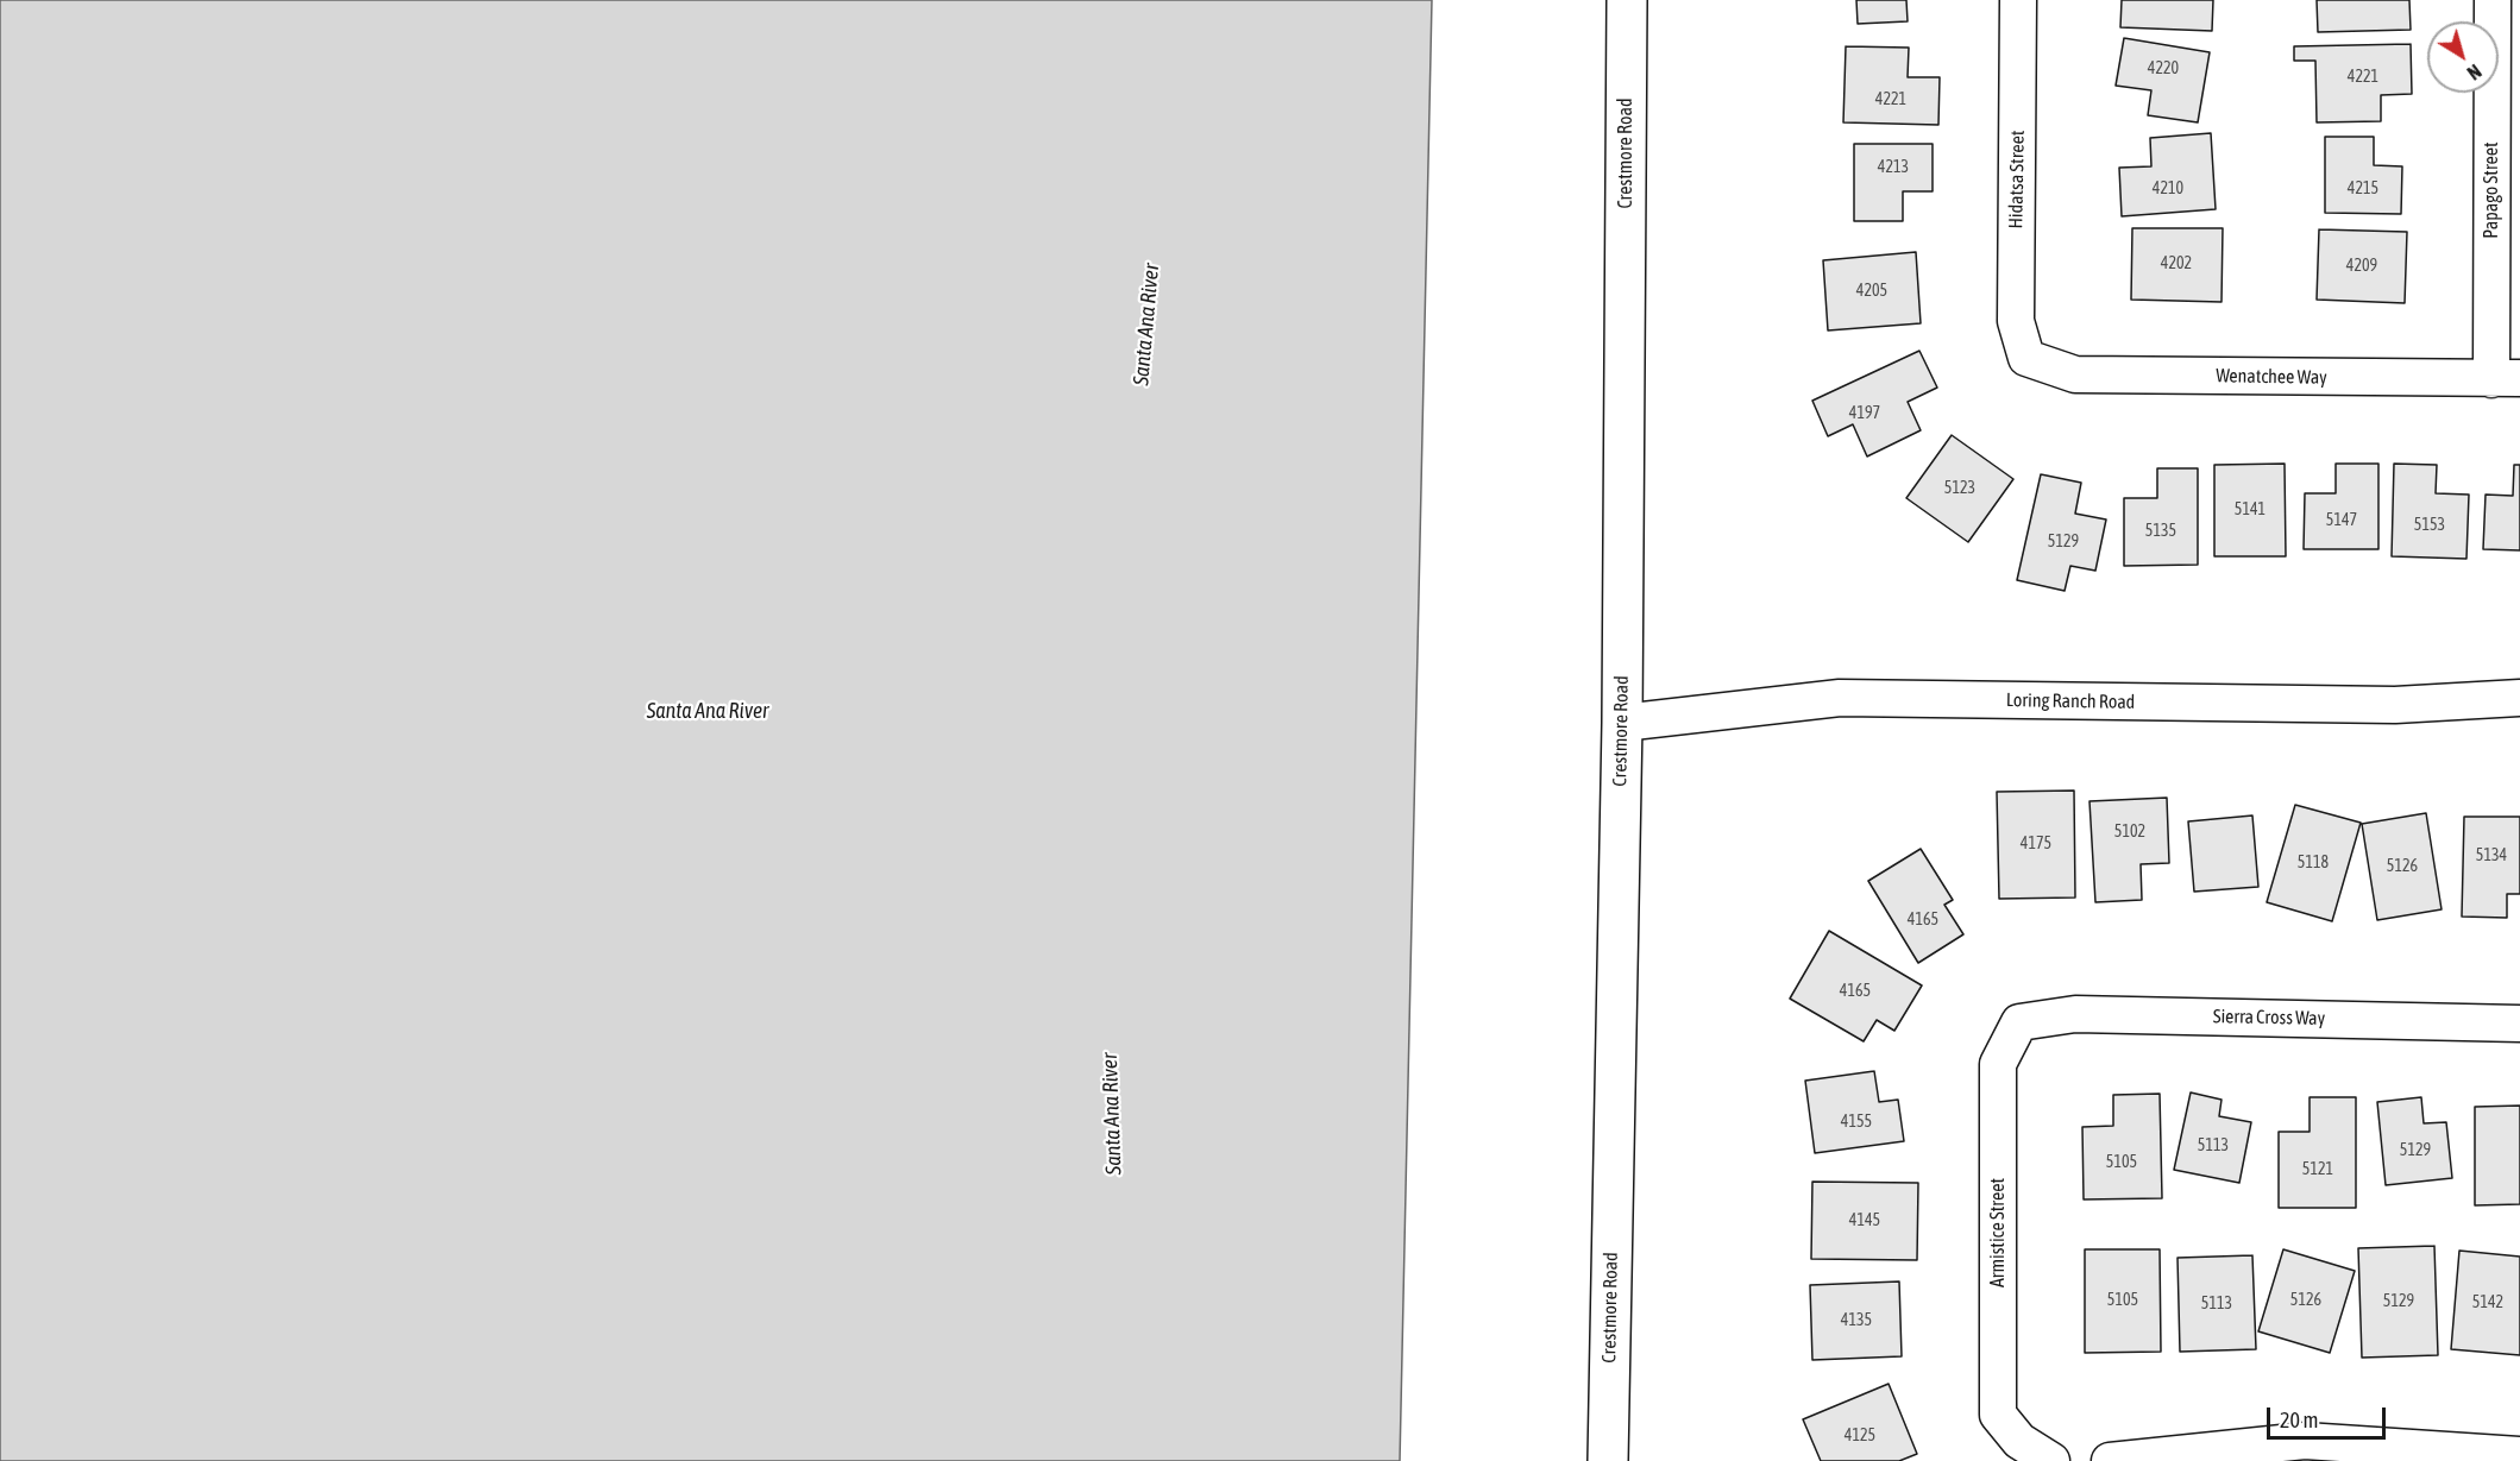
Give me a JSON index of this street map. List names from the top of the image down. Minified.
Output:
{"streets":{"street":["Crestmore Road","Hidatsa Street","Papago Street","Wenatchee Way","Loring Ranch Road","Sierra Cross Way","Armistice Street"]},"crossings":[["Crestmore Road","Loring Ranch Road"],["Hidatsa Street","Wenatchee Way"],["Papago Street","Wenatchee Way"],["Sierra Cross Way","Armistice Street"]],"water":["Santa Ana River"],"house_numbers":["4220","4221","4221","4213","4210","4215","4202","4209","4205","4197","5123","5141","5147","5153","5135","5129","5102","4175","5134","5118","5126","4165","4165","4155","5113","5129","5105","5121","4145","5105","5126","5129","5142","5113","4135","4125"],"scale_bar":"20 m","north":"bottom right"}
